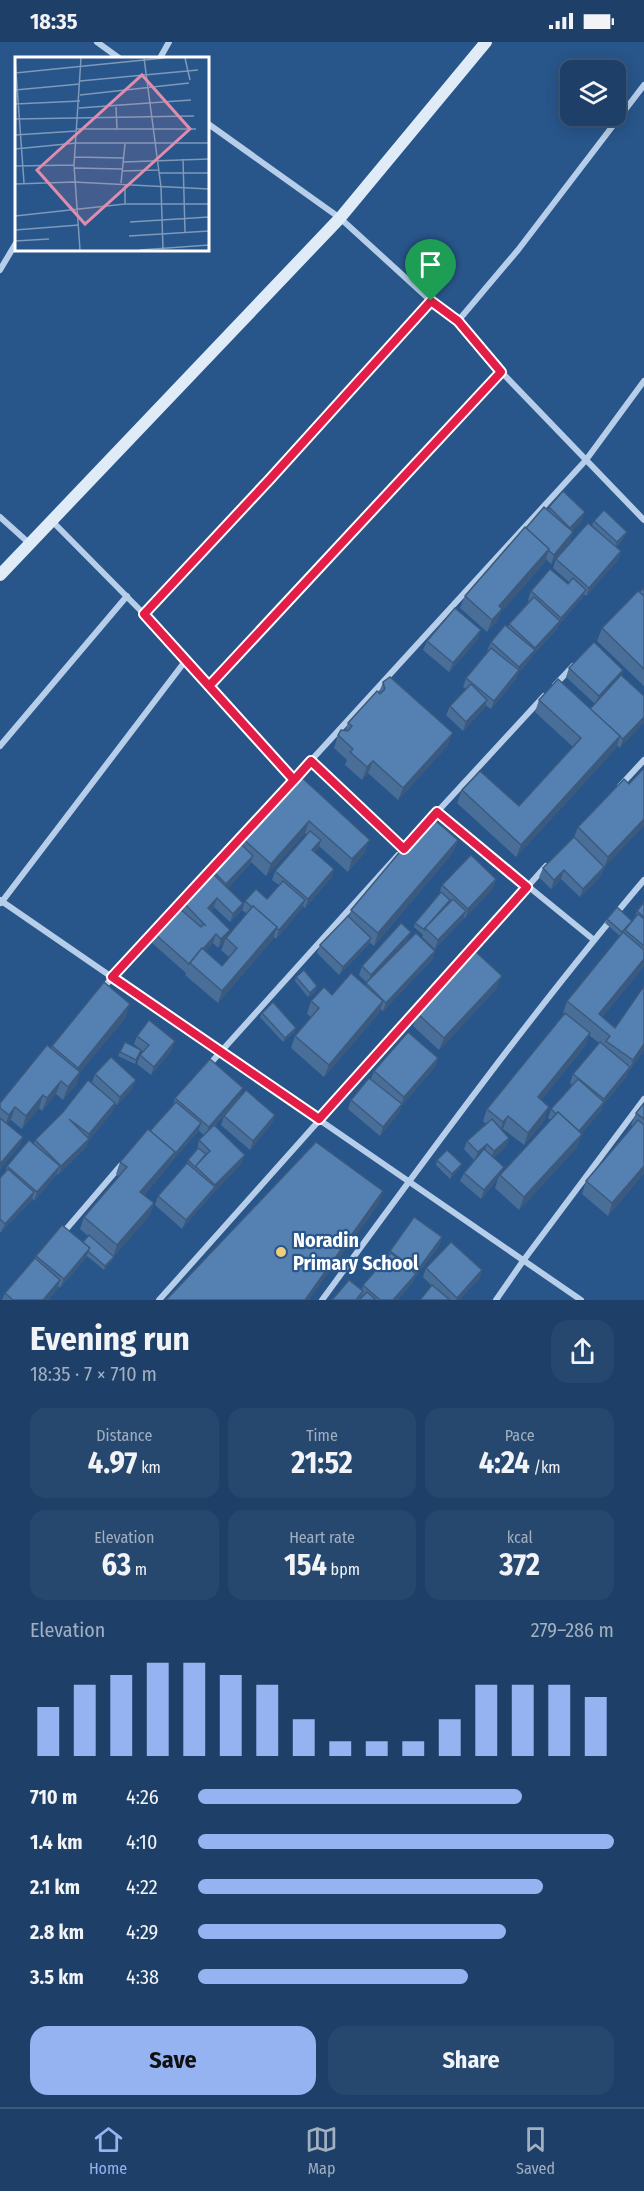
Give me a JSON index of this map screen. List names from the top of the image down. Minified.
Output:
{"places":["Noradin Primary School"],"page":{"status":"18:35","heading":["Evening run","18:35 · 7 × 710 m"],"stats":[["Distance","4.97 km"],["Time","21:52"],["Pace","4:24 /km"],["Elevation","63 m"],["Heart rate","154 bpm"],["kcal","372"]],"chart":["Elevation","279–286 m"],"list":[{"name":"710 m","note":"4:26"},{"name":"1.4 km","note":"4:10"},{"name":"2.1 km","note":"4:22"},{"name":"2.8 km","note":"4:29"},{"name":"3.5 km","note":"4:38"}],"buttons":["Save","Share"],"tabs":["Home","Map","Saved"]}}
